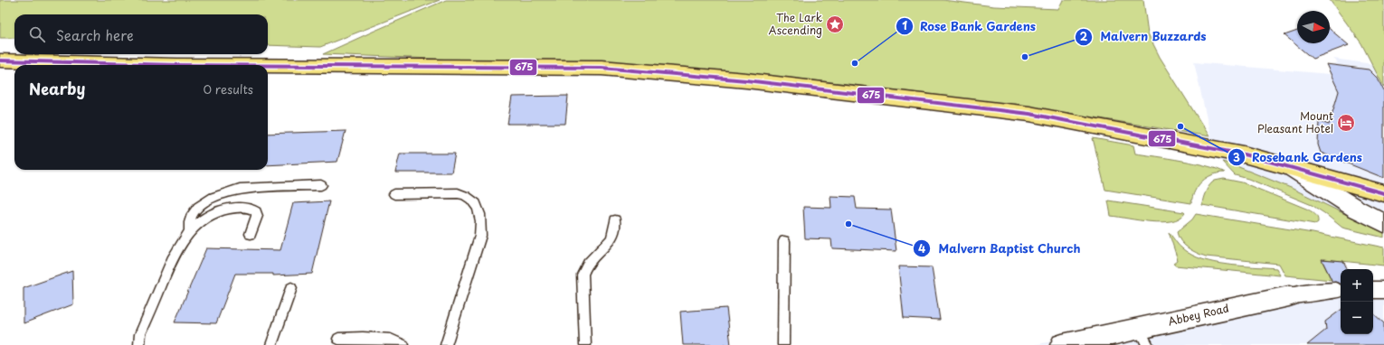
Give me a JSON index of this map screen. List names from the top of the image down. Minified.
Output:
{"streets":{"street":["Abbey Road"]},"places":{"place":["The Lark Ascending"],"other":["Malvern Buzzards","Rose Bank Gardens","Rosebank Gardens","Malvern Baptist Church"],"hotel":["Mount Pleasant Hotel"]},"lines":["transit line 675"],"north":"right","page":{"search":"Search here","heading":["Nearby","0 results"],"map_buttons":["+","−"]}}
